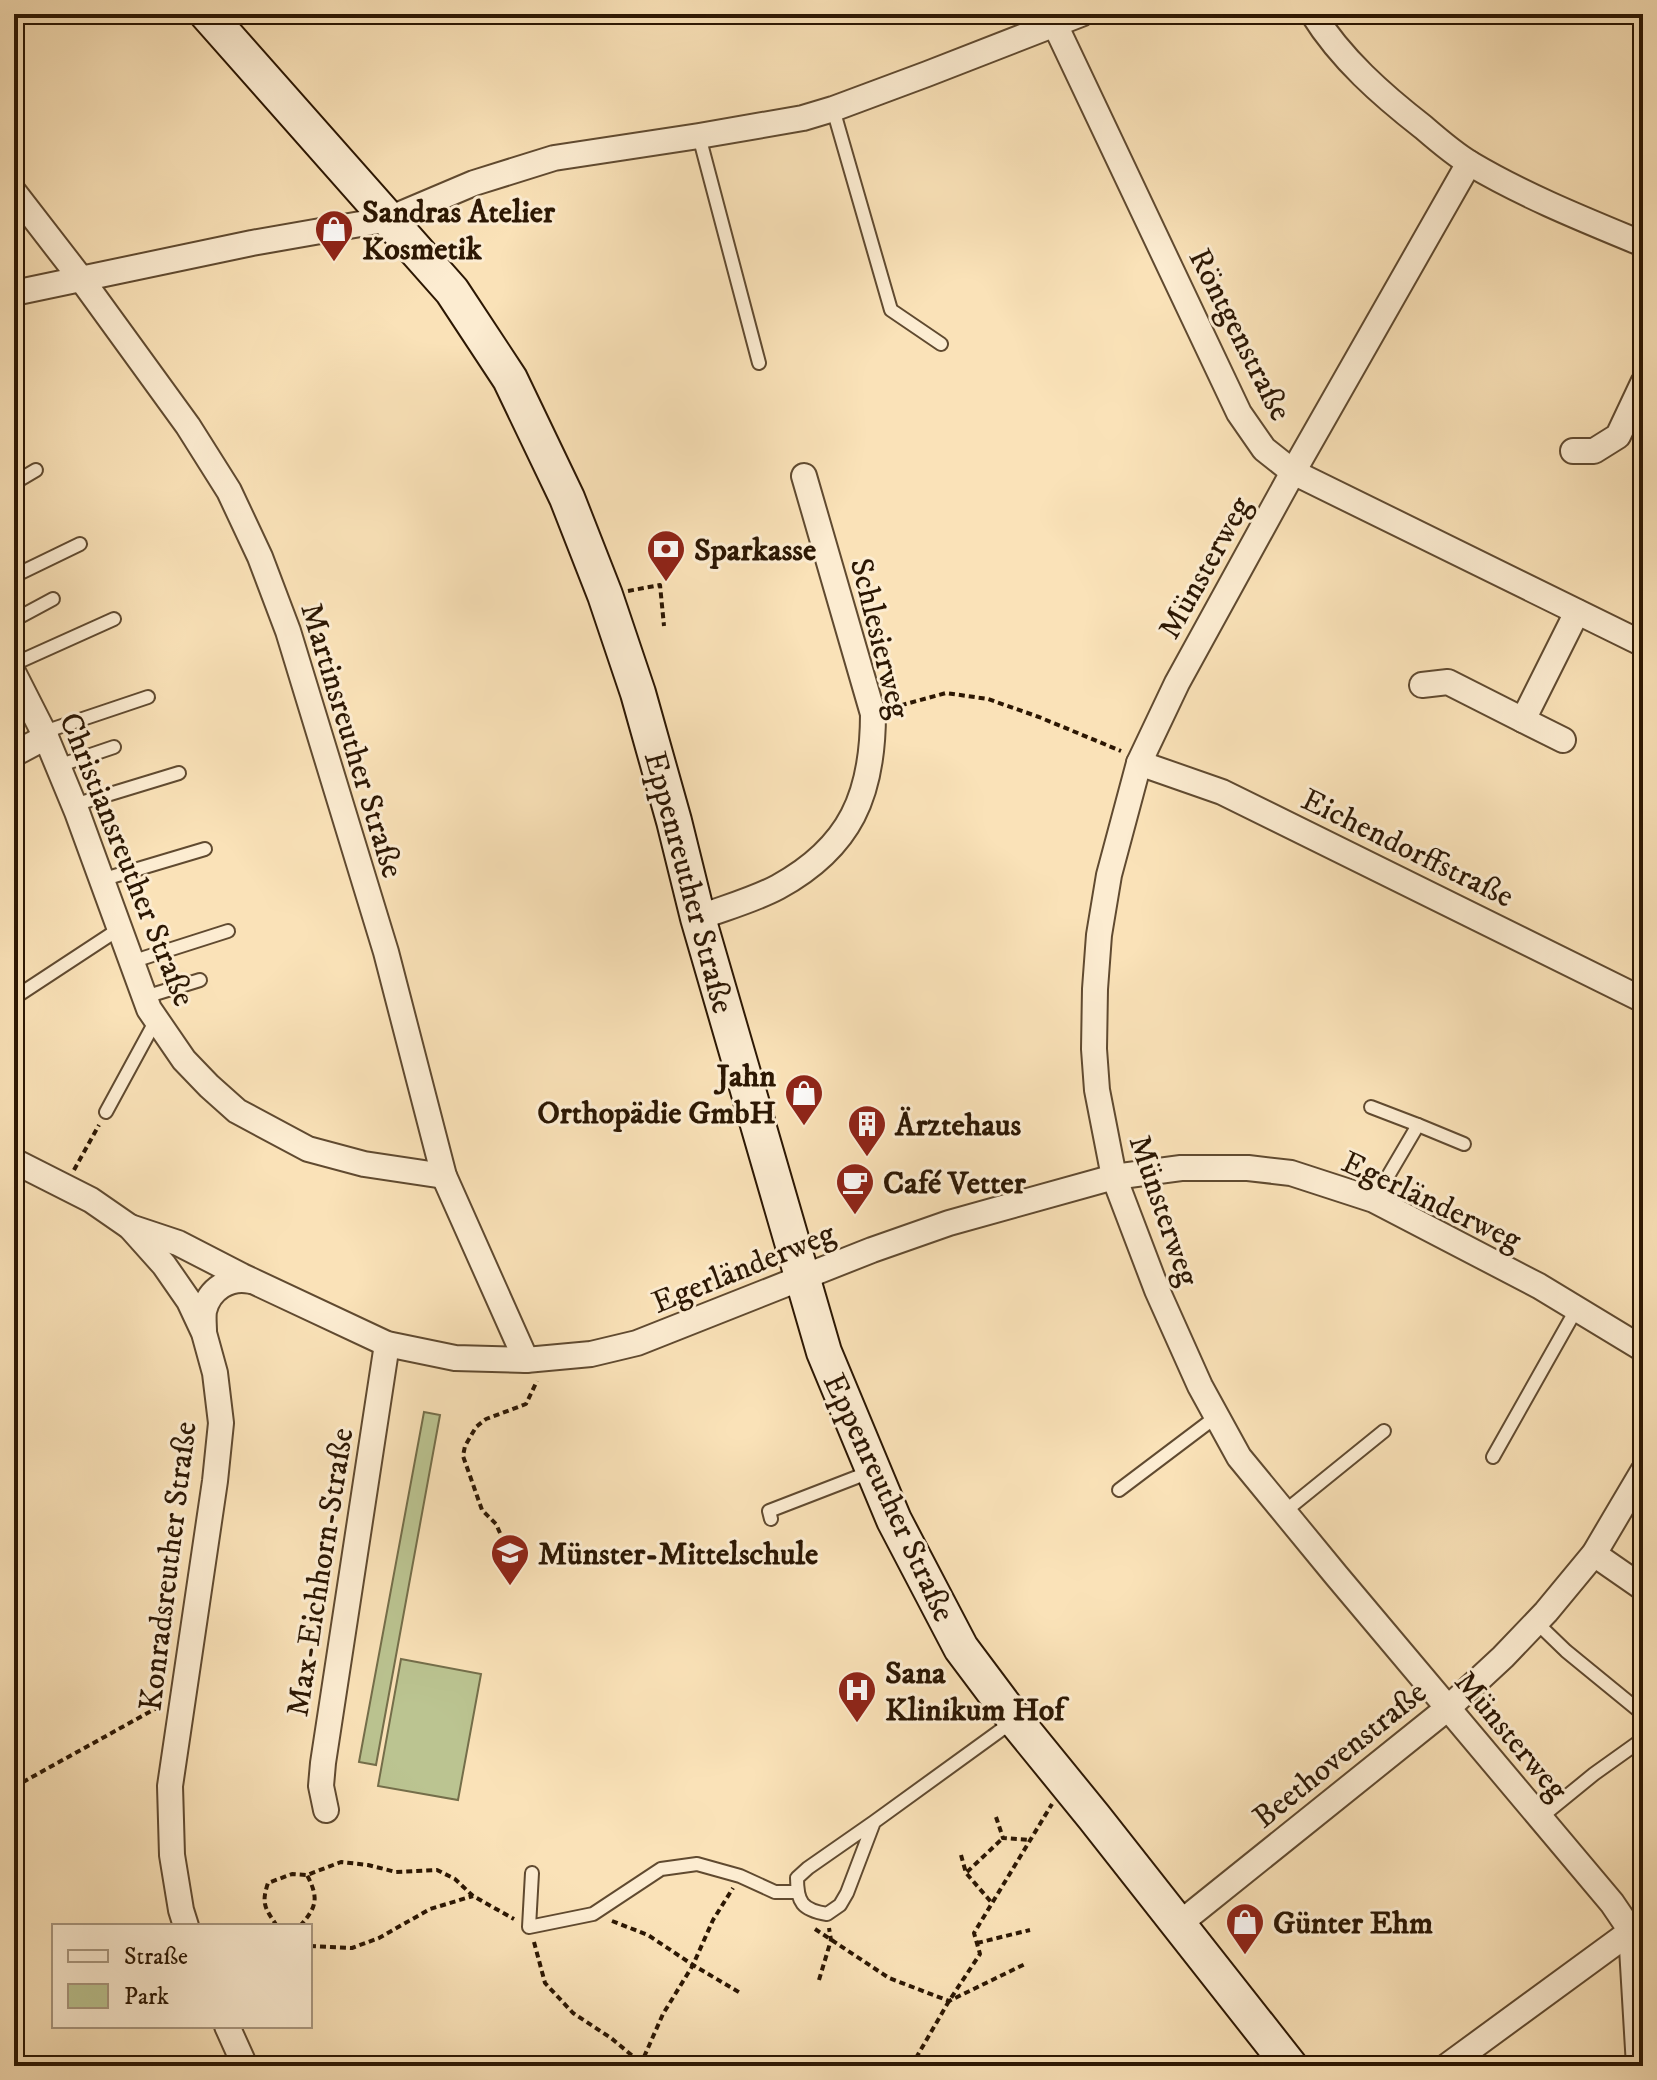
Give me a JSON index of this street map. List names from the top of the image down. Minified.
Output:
{"streets":{"main road":["Eppenreuther Straße"],"street":["Röntgenstraße","Münsterweg","Schlesierweg","Martinsreuther Straße","Eichendorffstraße","Christiansreuther Straße","Egerländerweg","Konradsreuther Straße","Max-Eichhorn-Straße","Beethovenstraße"]},"crossings":[["Röntgenstraße","Münsterweg"],["Münsterweg","Eichendorffstraße"],["Münsterweg","Egerländerweg"],["Münsterweg","Beethovenstraße"],["Schlesierweg","Eppenreuther Straße"],["Martinsreuther Straße","Christiansreuther Straße"],["Martinsreuther Straße","Egerländerweg"],["Eppenreuther Straße","Egerländerweg"],["Eppenreuther Straße","Beethovenstraße"],["Egerländerweg","Konradsreuther Straße"],["Egerländerweg","Max-Eichhorn-Straße"]],"places":{"shop":["Sandras Atelier Kosmetik","Jahn Orthopädie GmbH","Günter Ehm"],"bank":["Sparkasse"],"building":["Ärztehaus"],"cafe":["Café Vetter"],"school or university":["Münster-Mittelschule"],"hospital":["Sana Klinikum Hof"]},"legend":["Straße","Park"]}
